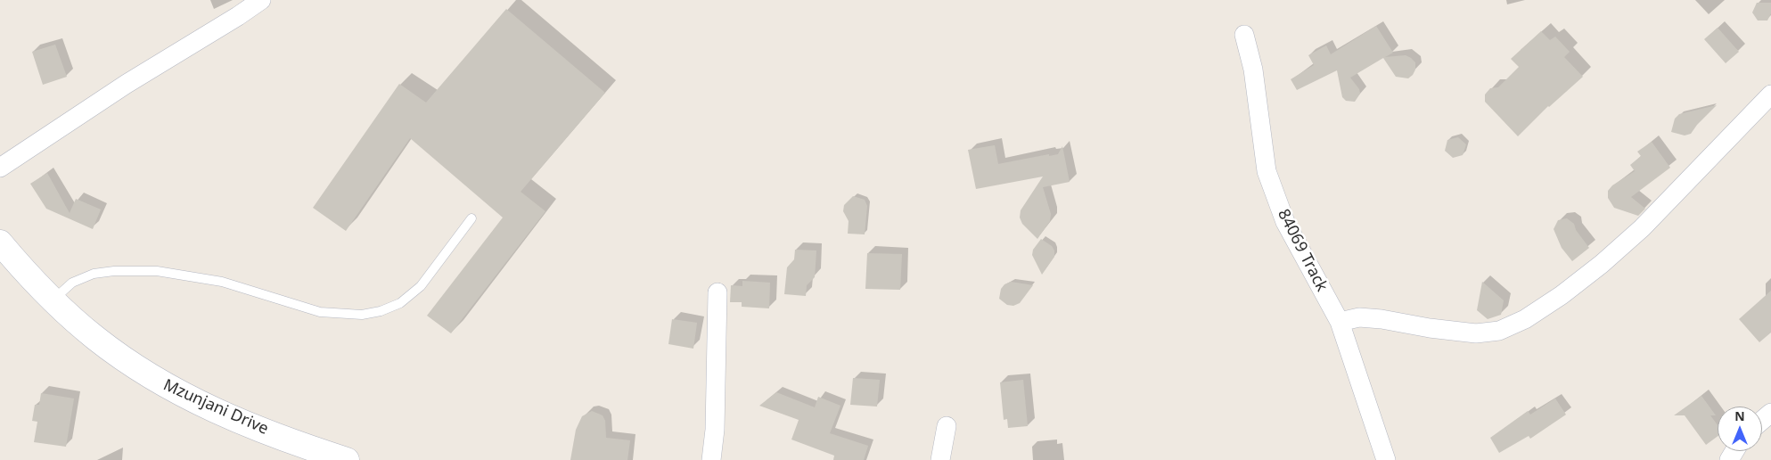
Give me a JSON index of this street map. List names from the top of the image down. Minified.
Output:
{"streets":{"main road":["Mzunjani Drive"],"street":["84069 Track"]},"north":"top"}
